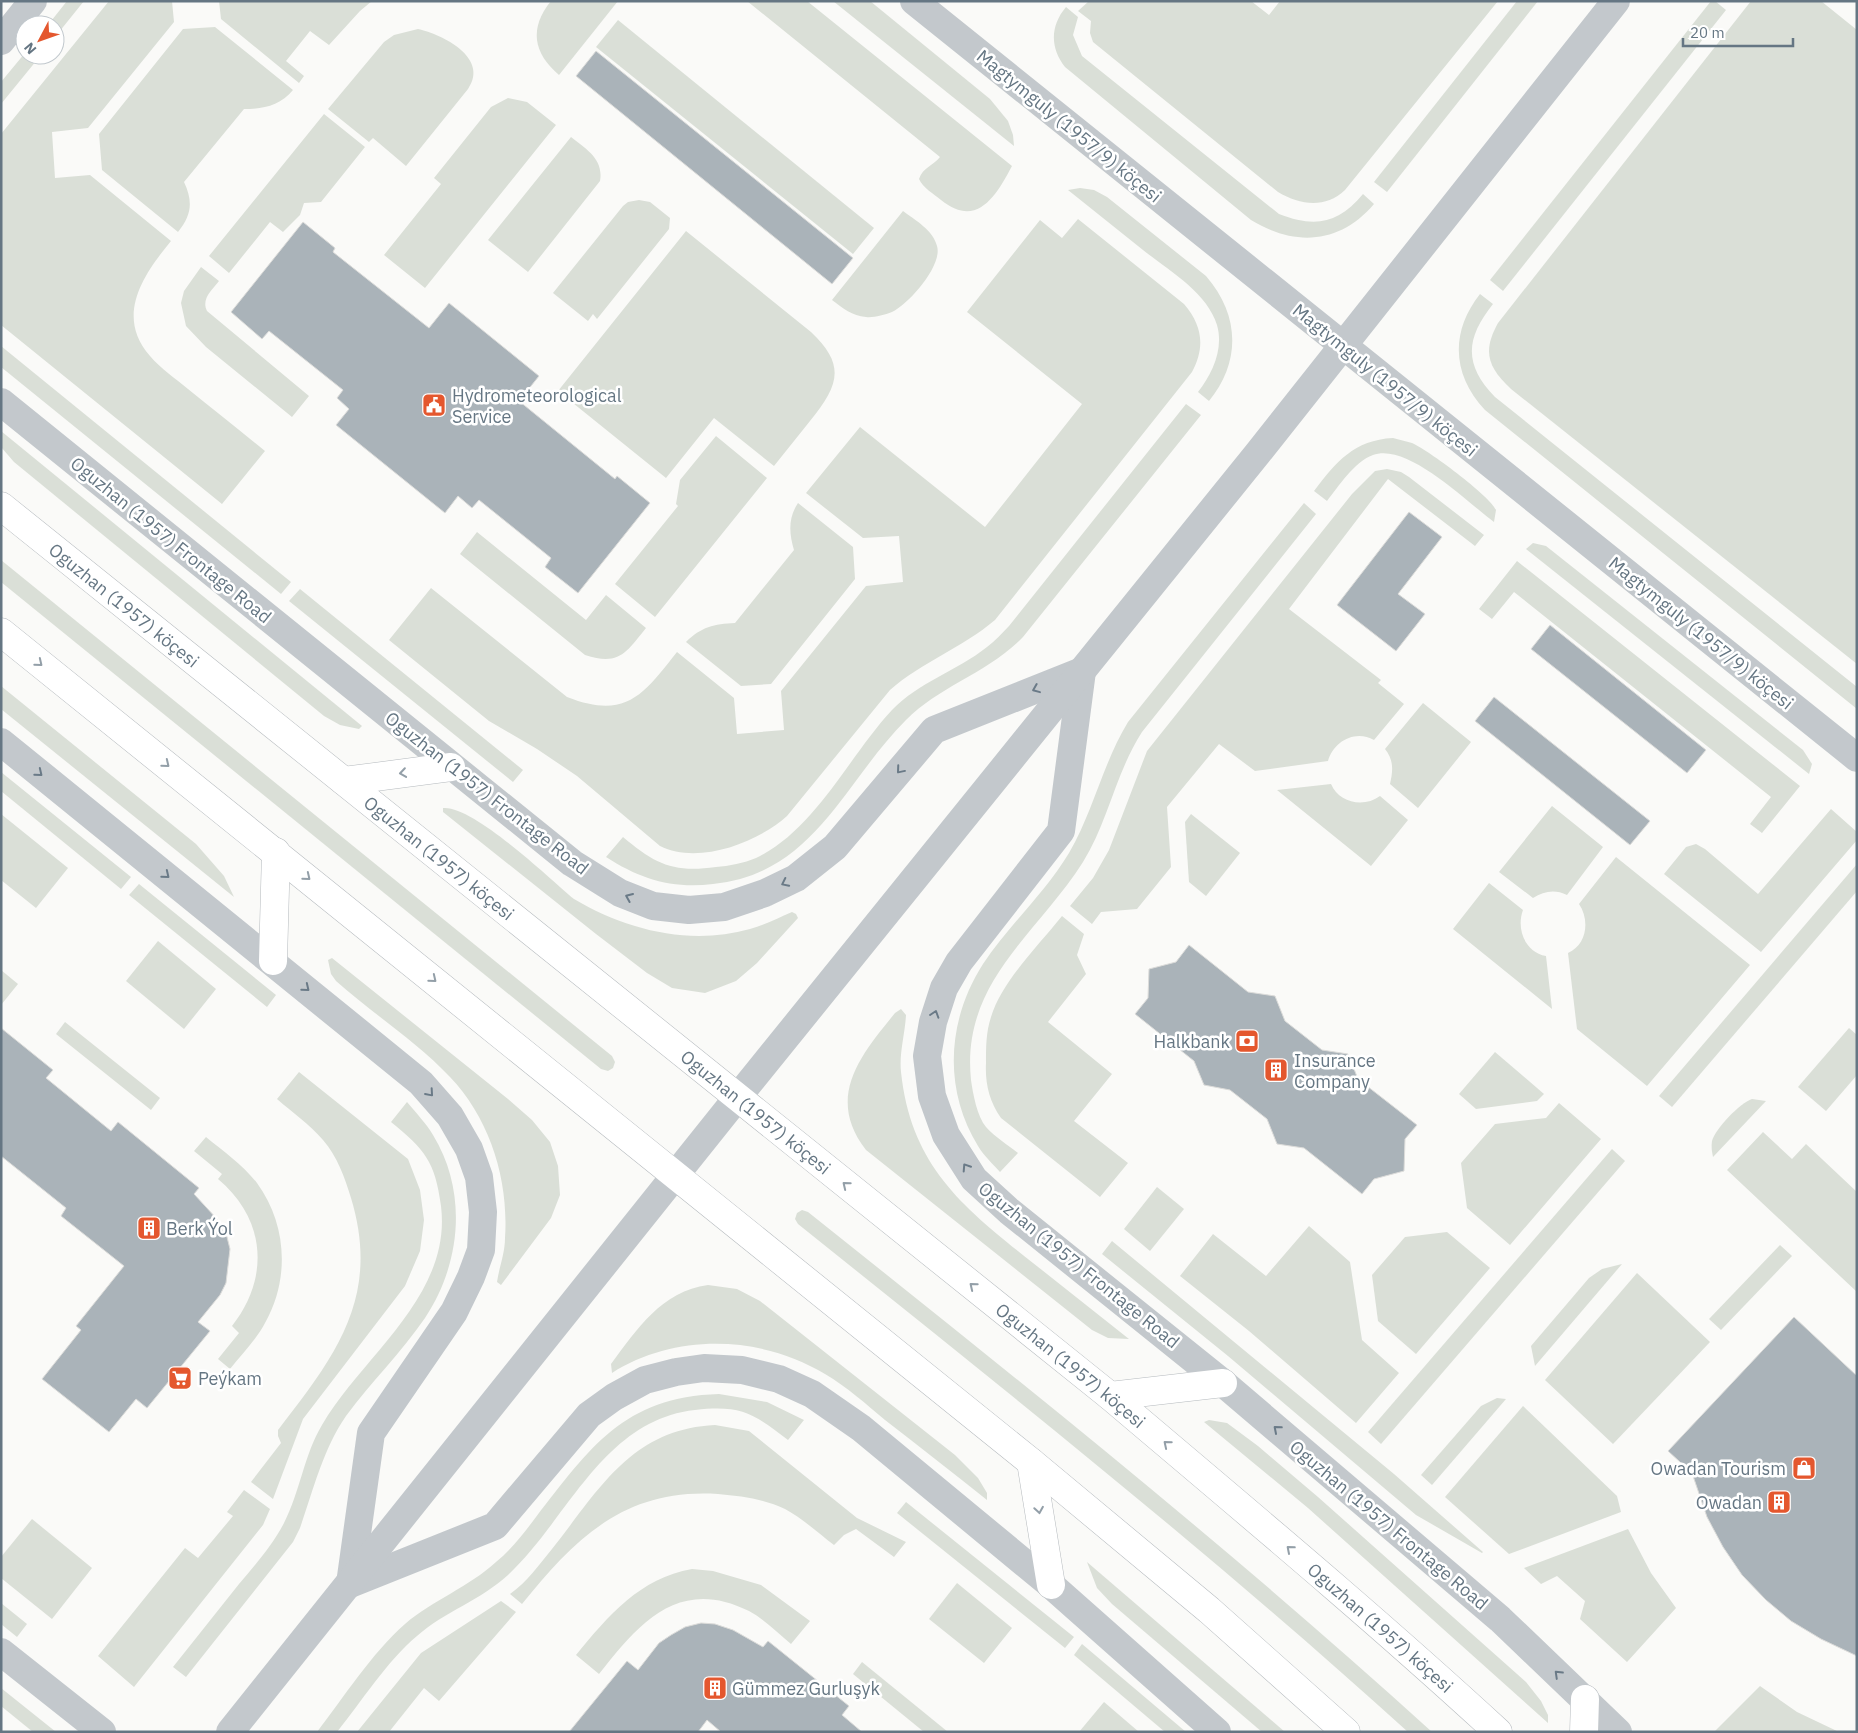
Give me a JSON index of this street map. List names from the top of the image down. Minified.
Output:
{"streets":{"main road":["Oguzhan (1957) köçesi"],"street":["Magtymguly (1957/9) köçesi","Oguzhan (1957) Frontage Road"]},"places":{"public building":["Hydrometeorological Service"],"bank":["Halkbank"],"building":["Insurance Company","Berk Ýol","Owadan","Gümmez Gurluşyk"],"supermarket":["Peýkam"],"shop":["Owadan Tourism"]},"scale_bar":"20 m","north":"bottom left"}
